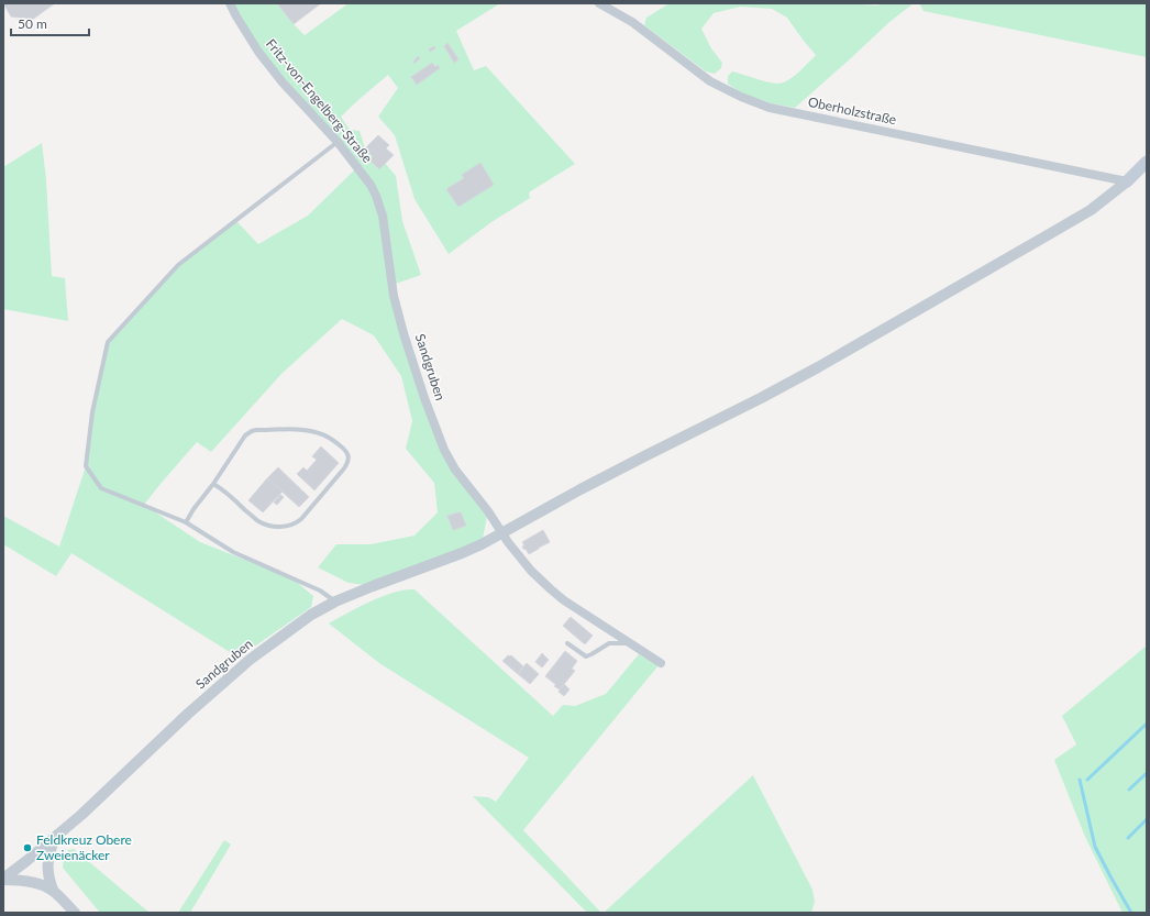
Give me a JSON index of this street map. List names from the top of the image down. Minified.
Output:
{"streets":{"street":["Fritz-von-Engelberg-Straße","Oberholzstraße","Sandgruben"]},"crossings":[["Fritz-von-Engelberg-Straße","Sandgruben"],["Oberholzstraße","Sandgruben"]],"places":["Feldkreuz Obere Zweienäcker"],"scale_bar":"50 m"}
